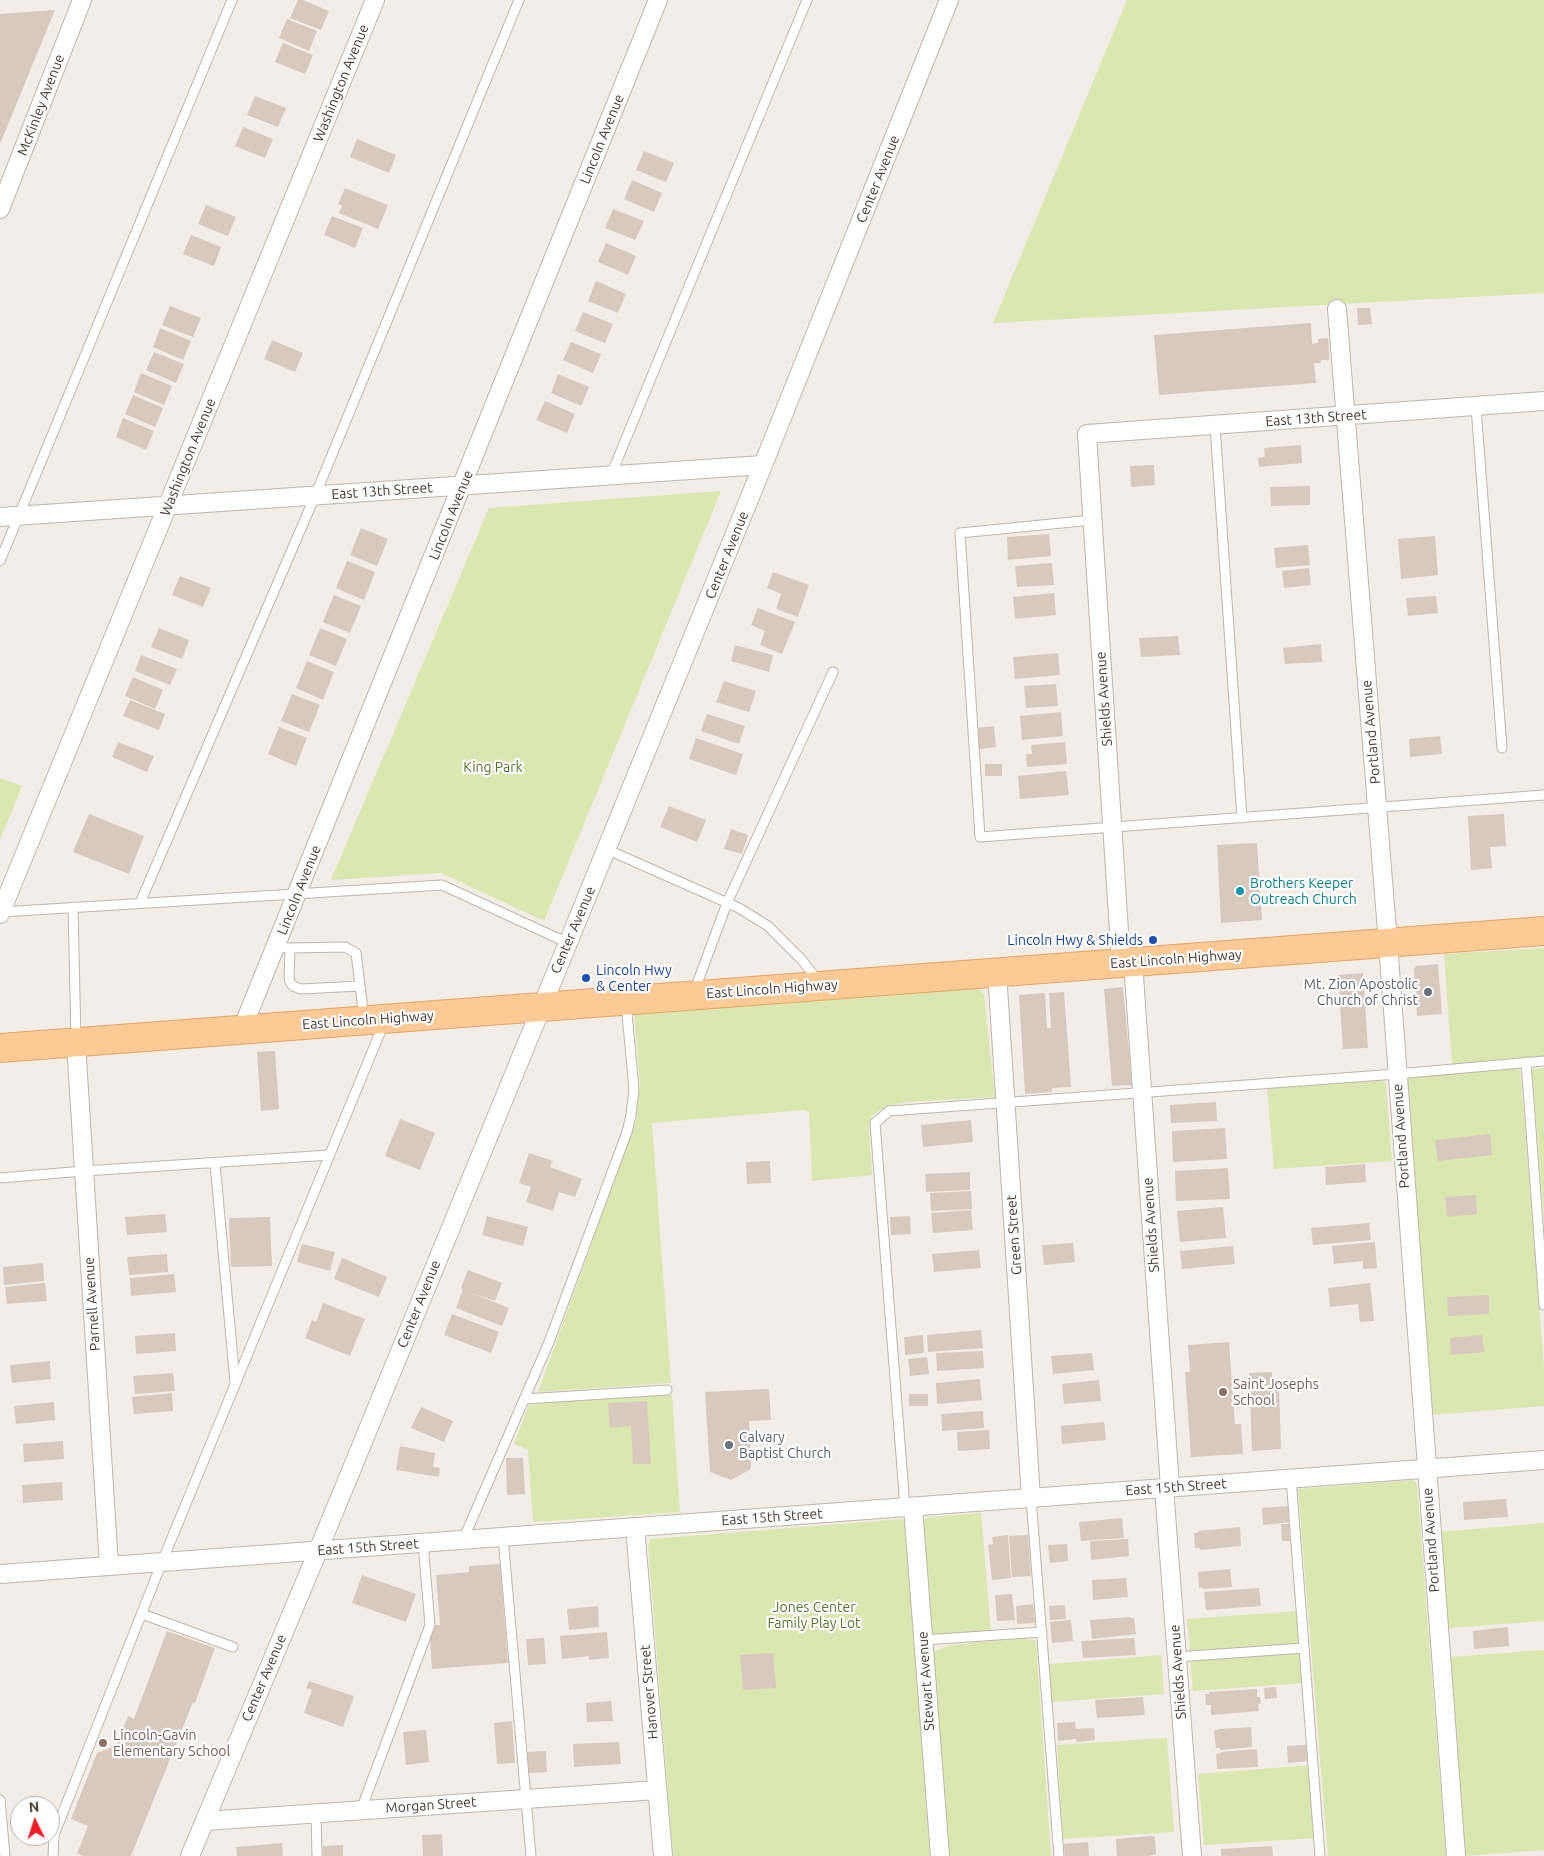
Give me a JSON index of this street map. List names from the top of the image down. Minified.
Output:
{"streets":{"main road":["East Lincoln Highway"],"street":["Washington Avenue","McKinley Avenue","Lincoln Avenue","Center Avenue","East 13th Street","Shields Avenue","Portland Avenue","Green Street","Parnell Avenue","East 15th Street","Stewart Avenue","Hanover Street","Morgan Street"]},"crossings":[["Washington Avenue","East 13th Street"],["Lincoln Avenue","East 13th Street"],["Lincoln Avenue","East Lincoln Highway"],["Center Avenue","East 13th Street"],["Center Avenue","East Lincoln Highway"],["Center Avenue","East 15th Street"],["Center Avenue","Morgan Street"],["East 13th Street","Shields Avenue"],["East 13th Street","Portland Avenue"],["Shields Avenue","East Lincoln Highway"],["Shields Avenue","East 15th Street"],["Portland Avenue","East Lincoln Highway"],["Portland Avenue","East 15th Street"],["East Lincoln Highway","Green Street"],["East Lincoln Highway","Parnell Avenue"],["Green Street","East 15th Street"],["Parnell Avenue","East 15th Street"],["East 15th Street","Stewart Avenue"],["East 15th Street","Hanover Street"],["Hanover Street","Morgan Street"]],"parks":["King Park","Jones Center Family Play Lot"],"places":["Brothers Keeper Outreach Church","Lincoln Hwy & Shields","Lincoln Hwy & Center","Mt. Zion Apostolic Church of Christ","Saint Josephs School","Calvary Baptist Church","Lincoln-Gavin Elementary School"],"north":"top"}
